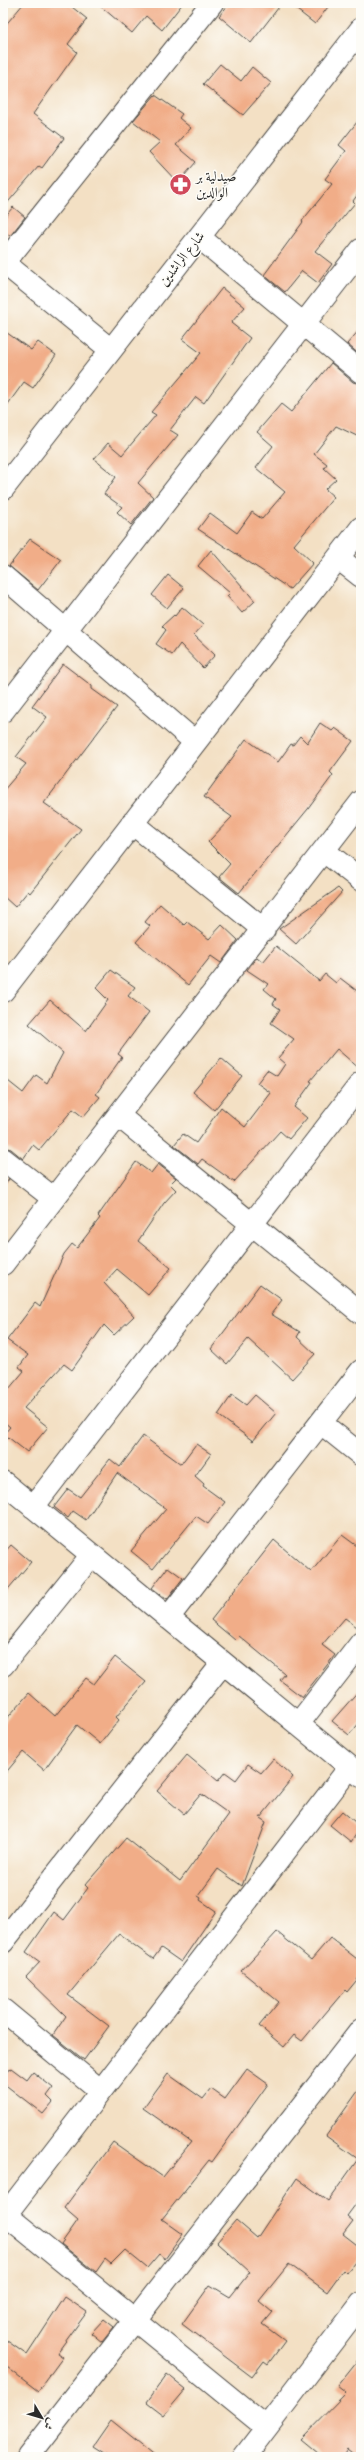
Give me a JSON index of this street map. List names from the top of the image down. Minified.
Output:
{"streets":{"street":["شارع الراشدين"]},"places":{"pharmacy":["صيدلية بر الوالدين"]},"north":"bottom right"}
